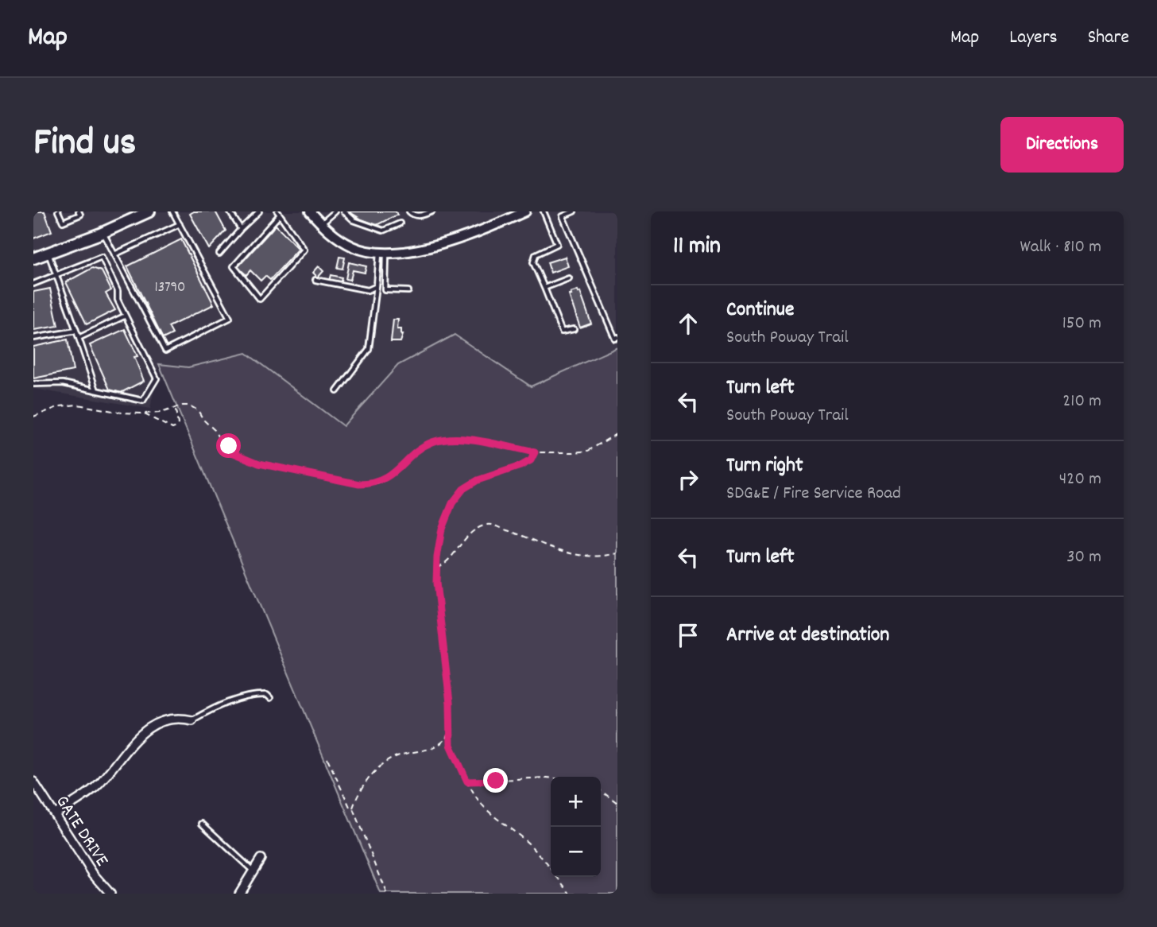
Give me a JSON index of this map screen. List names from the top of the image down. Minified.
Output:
{"streets":{"street":["GATE DRIVE"]},"house_numbers":["13790"],"page":{"header":"Map","nav":["Map","Layers","Share"],"title":"Find us","buttons":"Directions","heading":["11 min","Walk · 810 m"],"list":[["Continue","South Poway Trail","150 m"],["Turn left","South Poway Trail","210 m"],["Turn right","SDG&E / Fire Service Road","420 m"],["Turn left","30 m"],"Arrive at destination"],"map_buttons":["+","−"]}}
